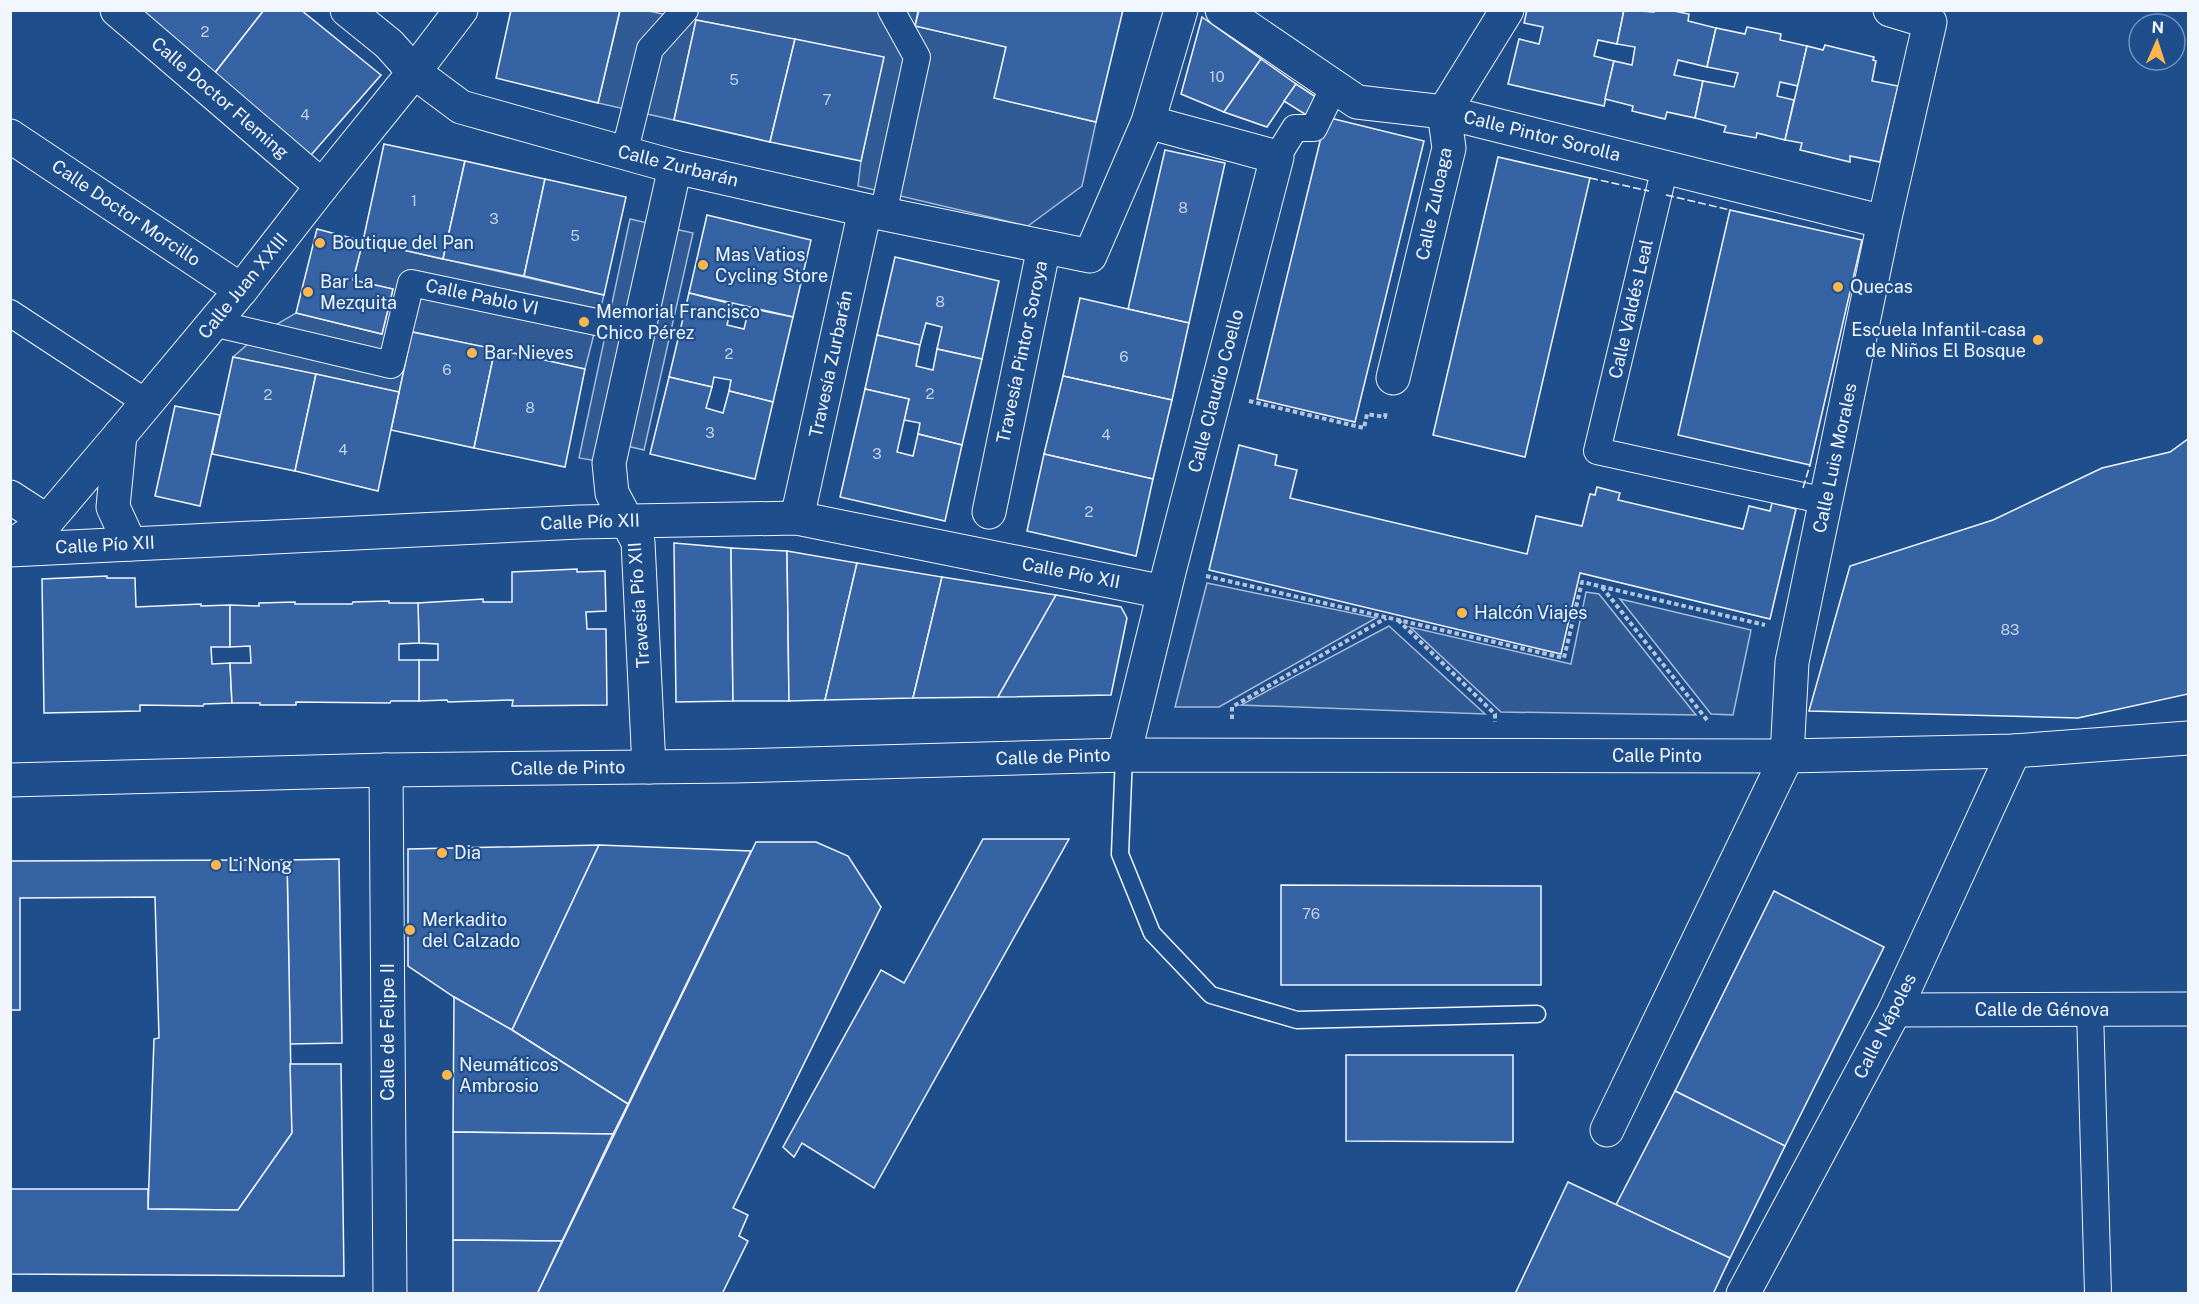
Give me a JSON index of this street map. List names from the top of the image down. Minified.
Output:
{"streets":{"street":["Calle Doctor Fleming","Calle Pintor Sorolla","Calle Zurbarán","Calle Zuloaga","Calle Doctor Morcillo","Calle Juan XXIII","Calle Pablo VI","Calle Valdés Leal","Travesía Pintor Soroya","Travesía Zurbarán","Calle Claudio Coello","Calle Luis Morales","Calle Pío XII","Travesía Pío XII","Calle Pinto","Calle de Pinto","Calle de Génova","Calle Nápoles","Calle de Felipe II"]},"crossings":[["Calle Doctor Fleming","Calle Juan XXIII"],["Calle Pintor Sorolla","Calle Zuloaga"],["Calle Pintor Sorolla","Calle Valdés Leal"],["Calle Pintor Sorolla","Calle Luis Morales"],["Calle Zurbarán","Calle Juan XXIII"],["Calle Zurbarán","Travesía Pintor Soroya"],["Calle Zurbarán","Travesía Zurbarán"],["Calle Zurbarán","Travesía Pío XII"],["Calle Doctor Morcillo","Calle Juan XXIII"],["Calle Juan XXIII","Calle Pablo VI"],["Calle Juan XXIII","Calle Pío XII"],["Calle Pablo VI","Travesía Pío XII"],["Calle Valdés Leal","Calle Luis Morales"],["Travesía Zurbarán","Calle Pío XII"],["Calle Claudio Coello","Calle Pío XII"],["Calle Claudio Coello","Calle Pinto"],["Calle Claudio Coello","Calle de Pinto"],["Calle Luis Morales","Calle Pinto"],["Calle Pío XII","Travesía Pío XII"],["Travesía Pío XII","Calle de Pinto"],["Calle Pinto","Calle de Pinto"],["Calle Pinto","Calle Nápoles"],["Calle de Pinto","Calle de Felipe II"],["Calle de Génova","Calle Nápoles"]],"places":["Boutique del Pan","Mas Vatios Cycling Store","Quecas","Bar La Mezquita","Memorial Francisco Chico Pérez","Escuela Infantil-casa de Niños El Bosque","Bar Nieves","Halcón Viajes","Dia","Li Nong","Merkadito del Calzado","Neumáticos Ambrosio"],"house_numbers":["2","10","5","7","4","1","8","3","5","8","2","6","6","2","2","8","3","4","4","3","2","83","76"],"north":"top"}
